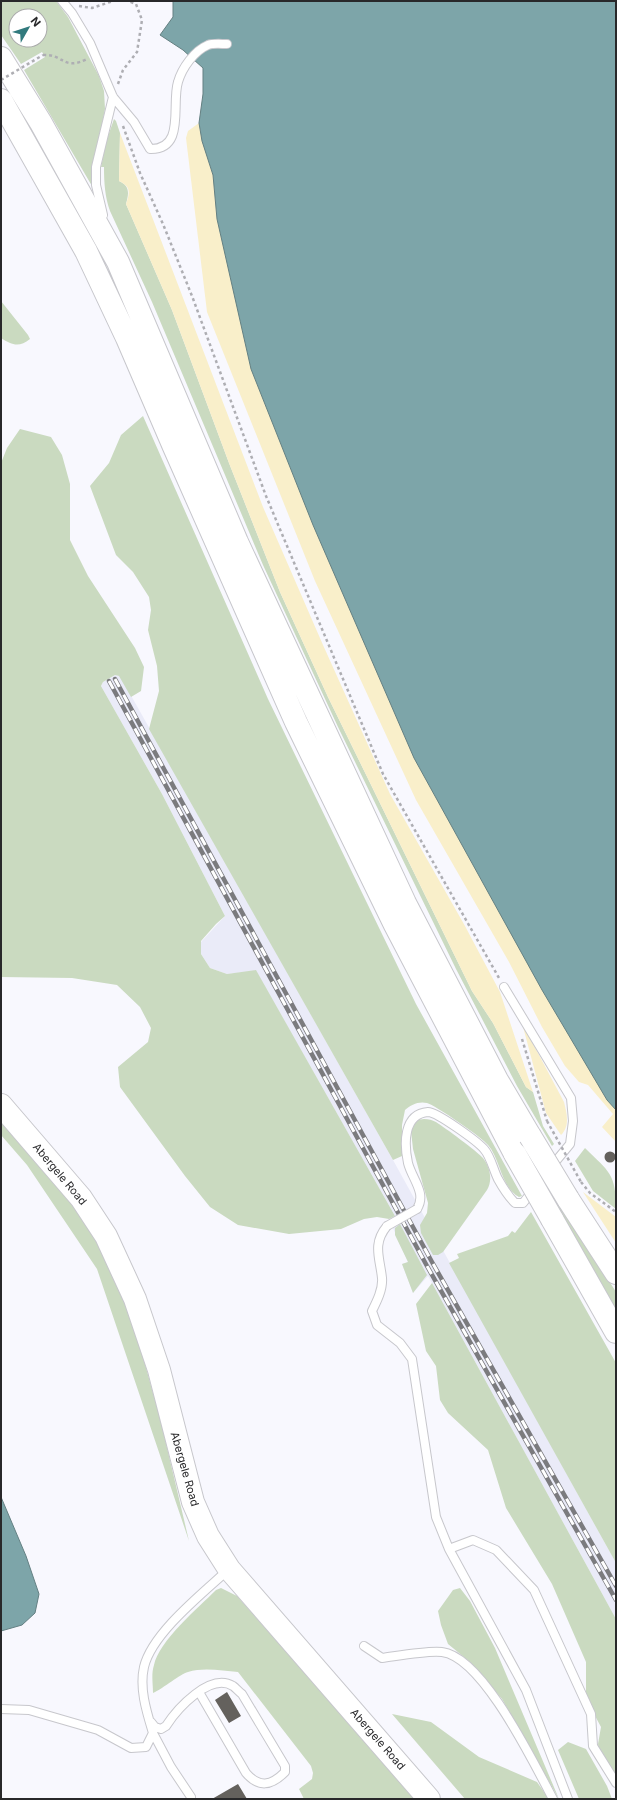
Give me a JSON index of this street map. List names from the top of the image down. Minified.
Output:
{"streets":{"main road":["Abergele Road"]},"north":"top right"}
